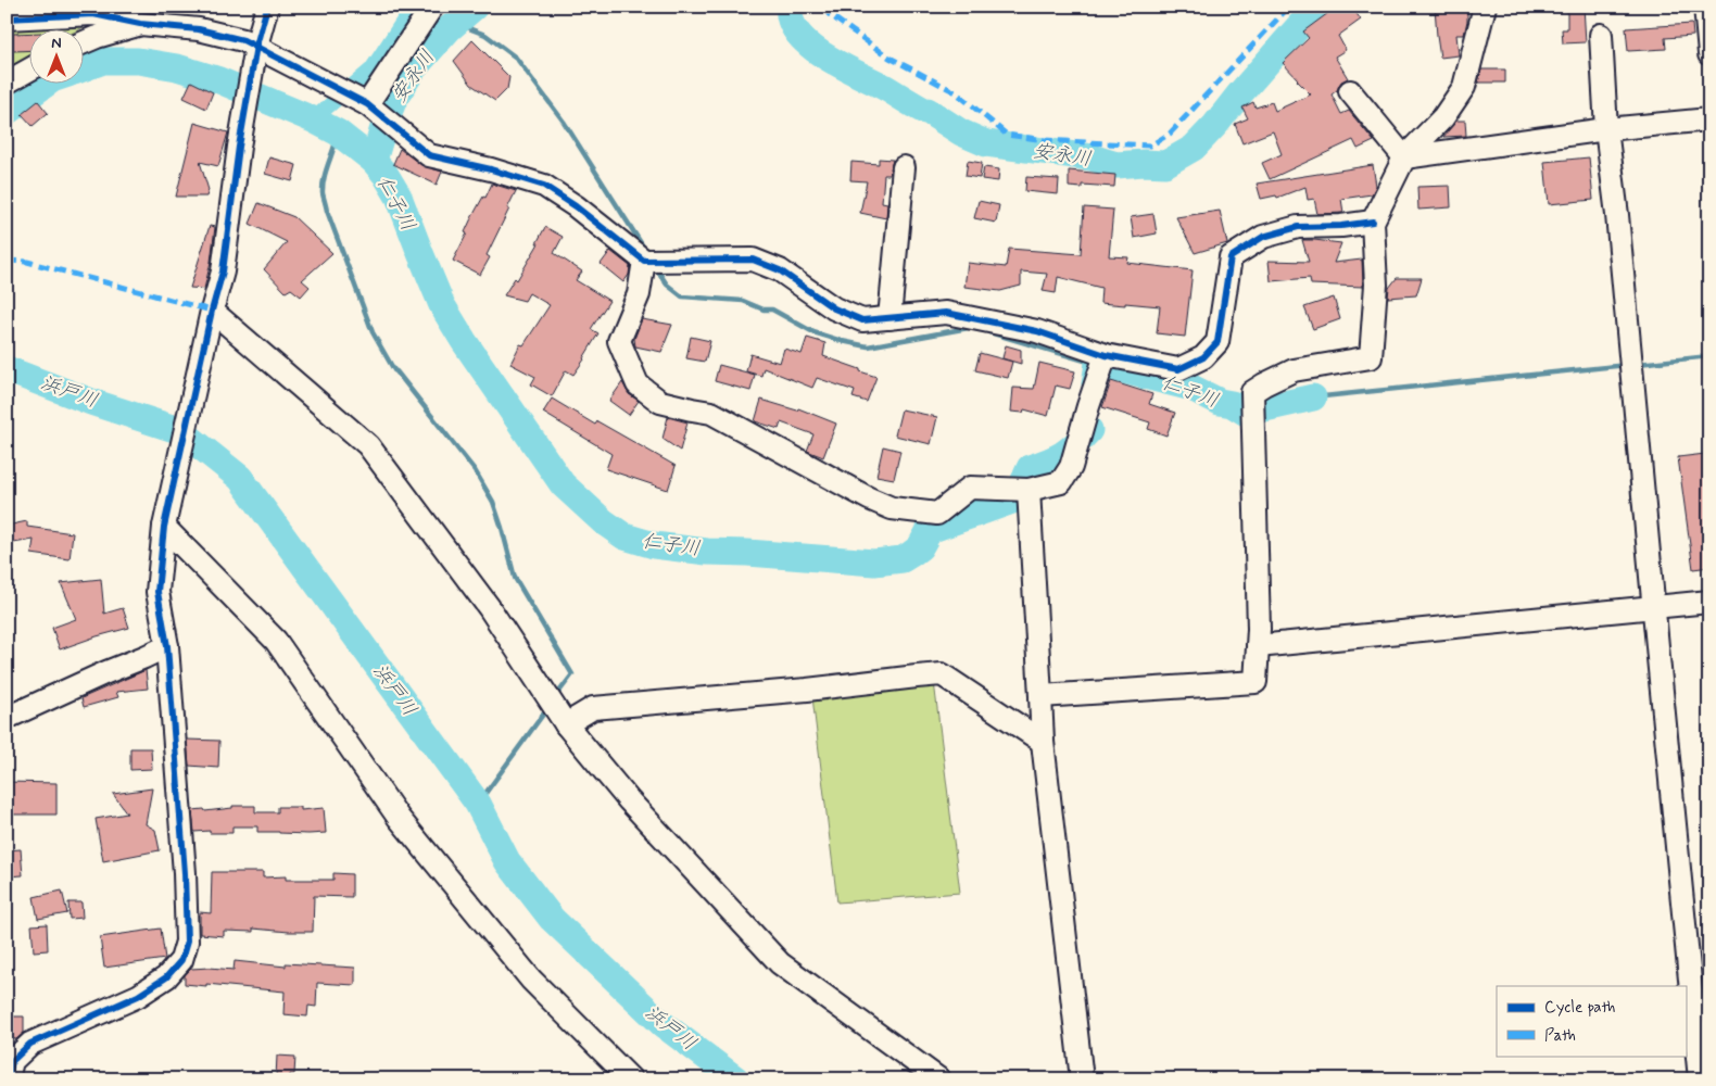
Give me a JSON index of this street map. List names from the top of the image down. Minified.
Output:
{"water":["安永川","仁子川","浜戸川"],"legend":["Cycle path","Path"],"north":"top"}
